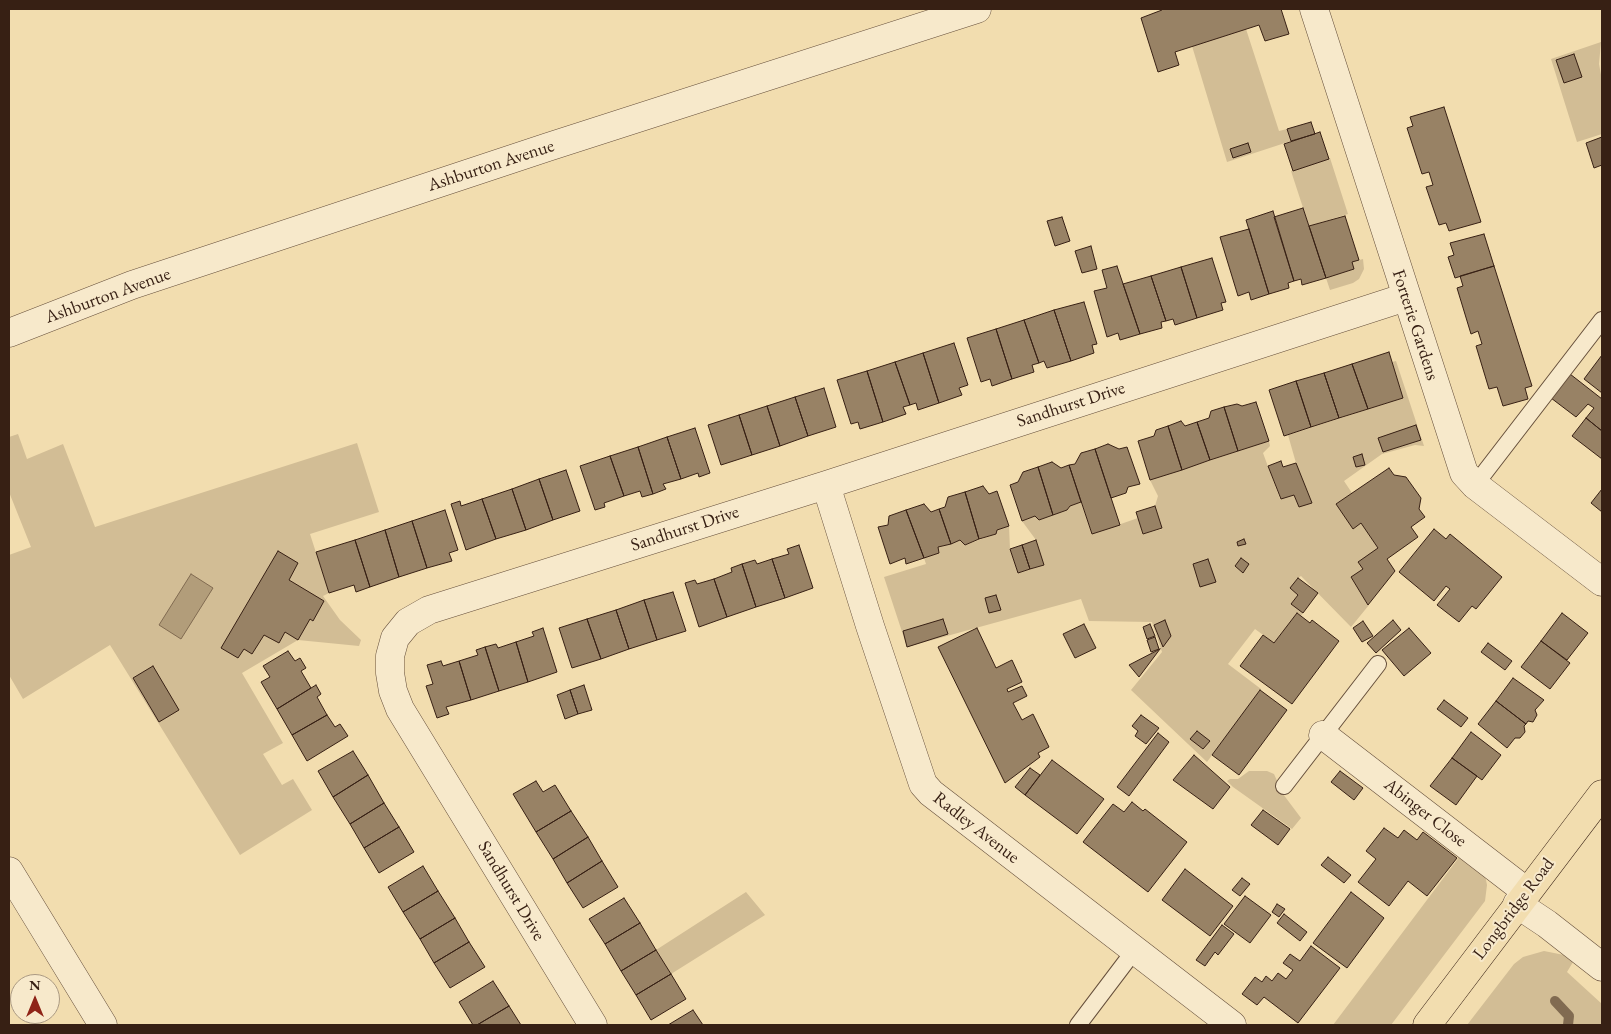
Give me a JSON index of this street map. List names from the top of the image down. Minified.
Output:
{"streets":{"main road":["Longbridge Road"],"street":["Ashburton Avenue","Forterie Gardens","Sandhurst Drive","Abinger Close","Radley Avenue"]},"crossings":[["Forterie Gardens","Sandhurst Drive"],["Sandhurst Drive","Radley Avenue"],["Abinger Close","Longbridge Road"]],"north":"top"}
